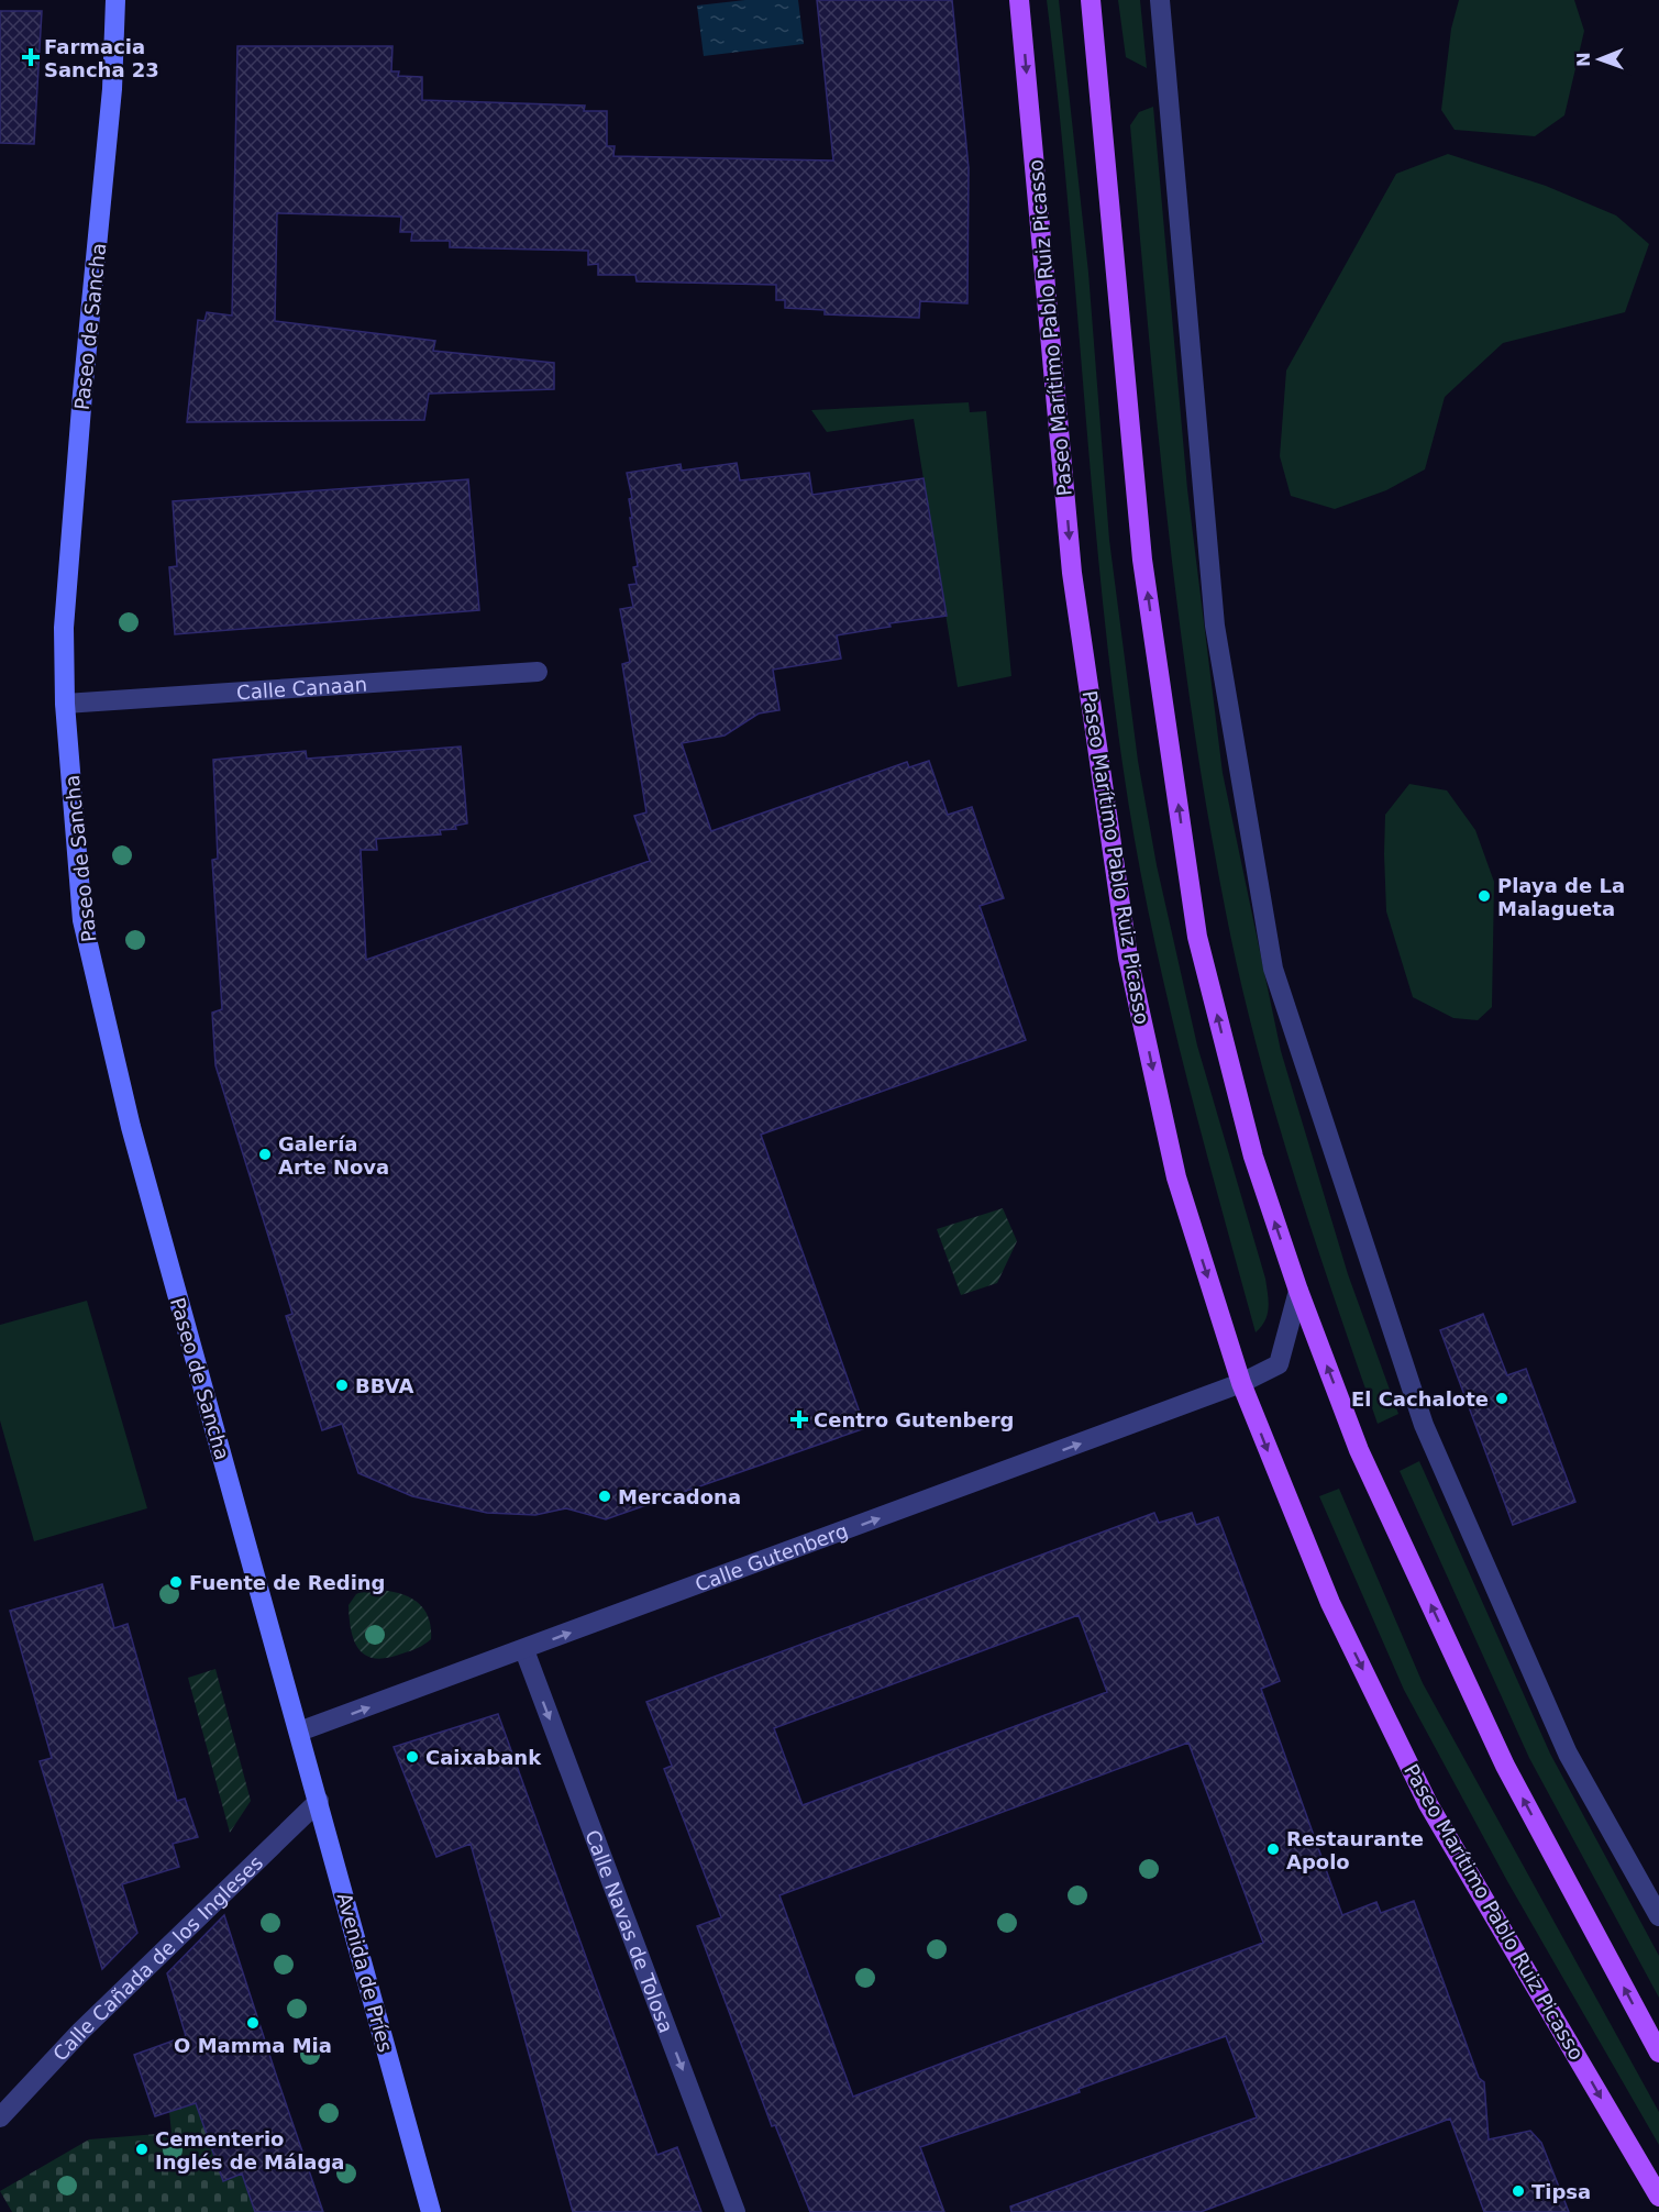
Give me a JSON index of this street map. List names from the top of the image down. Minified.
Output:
{"streets":{"main road":["Paseo de Sancha","Paseo Marítimo Pablo Ruiz Picasso","Avenida de Príes"],"street":["Calle Canaan","Calle Gutenberg","Calle Navas de Tolosa","Calle Cañada de los Ingleses"]},"crossings":[["Paseo de Sancha","Calle Canaan"],["Paseo de Sancha","Calle Gutenberg"],["Paseo de Sancha","Avenida de Príes"],["Paseo Marítimo Pablo Ruiz Picasso","Calle Gutenberg"],["Calle Gutenberg","Calle Navas de Tolosa"],["Calle Gutenberg","Avenida de Príes"],["Calle Cañada de los Ingleses","Avenida de Príes"]],"one_way":["Calle Gutenberg","Calle Navas de Tolosa"],"places":{"health":["Farmacia Sancha 23","Centro Gutenberg"],"other":["Playa de La Malagueta","Galería Arte Nova","BBVA","El Cachalote","Mercadona","Fuente de Reding","Caixabank","Restaurante Apolo","O Mamma Mia","Cementerio Inglés de Málaga","Tipsa"]},"north":"left"}
